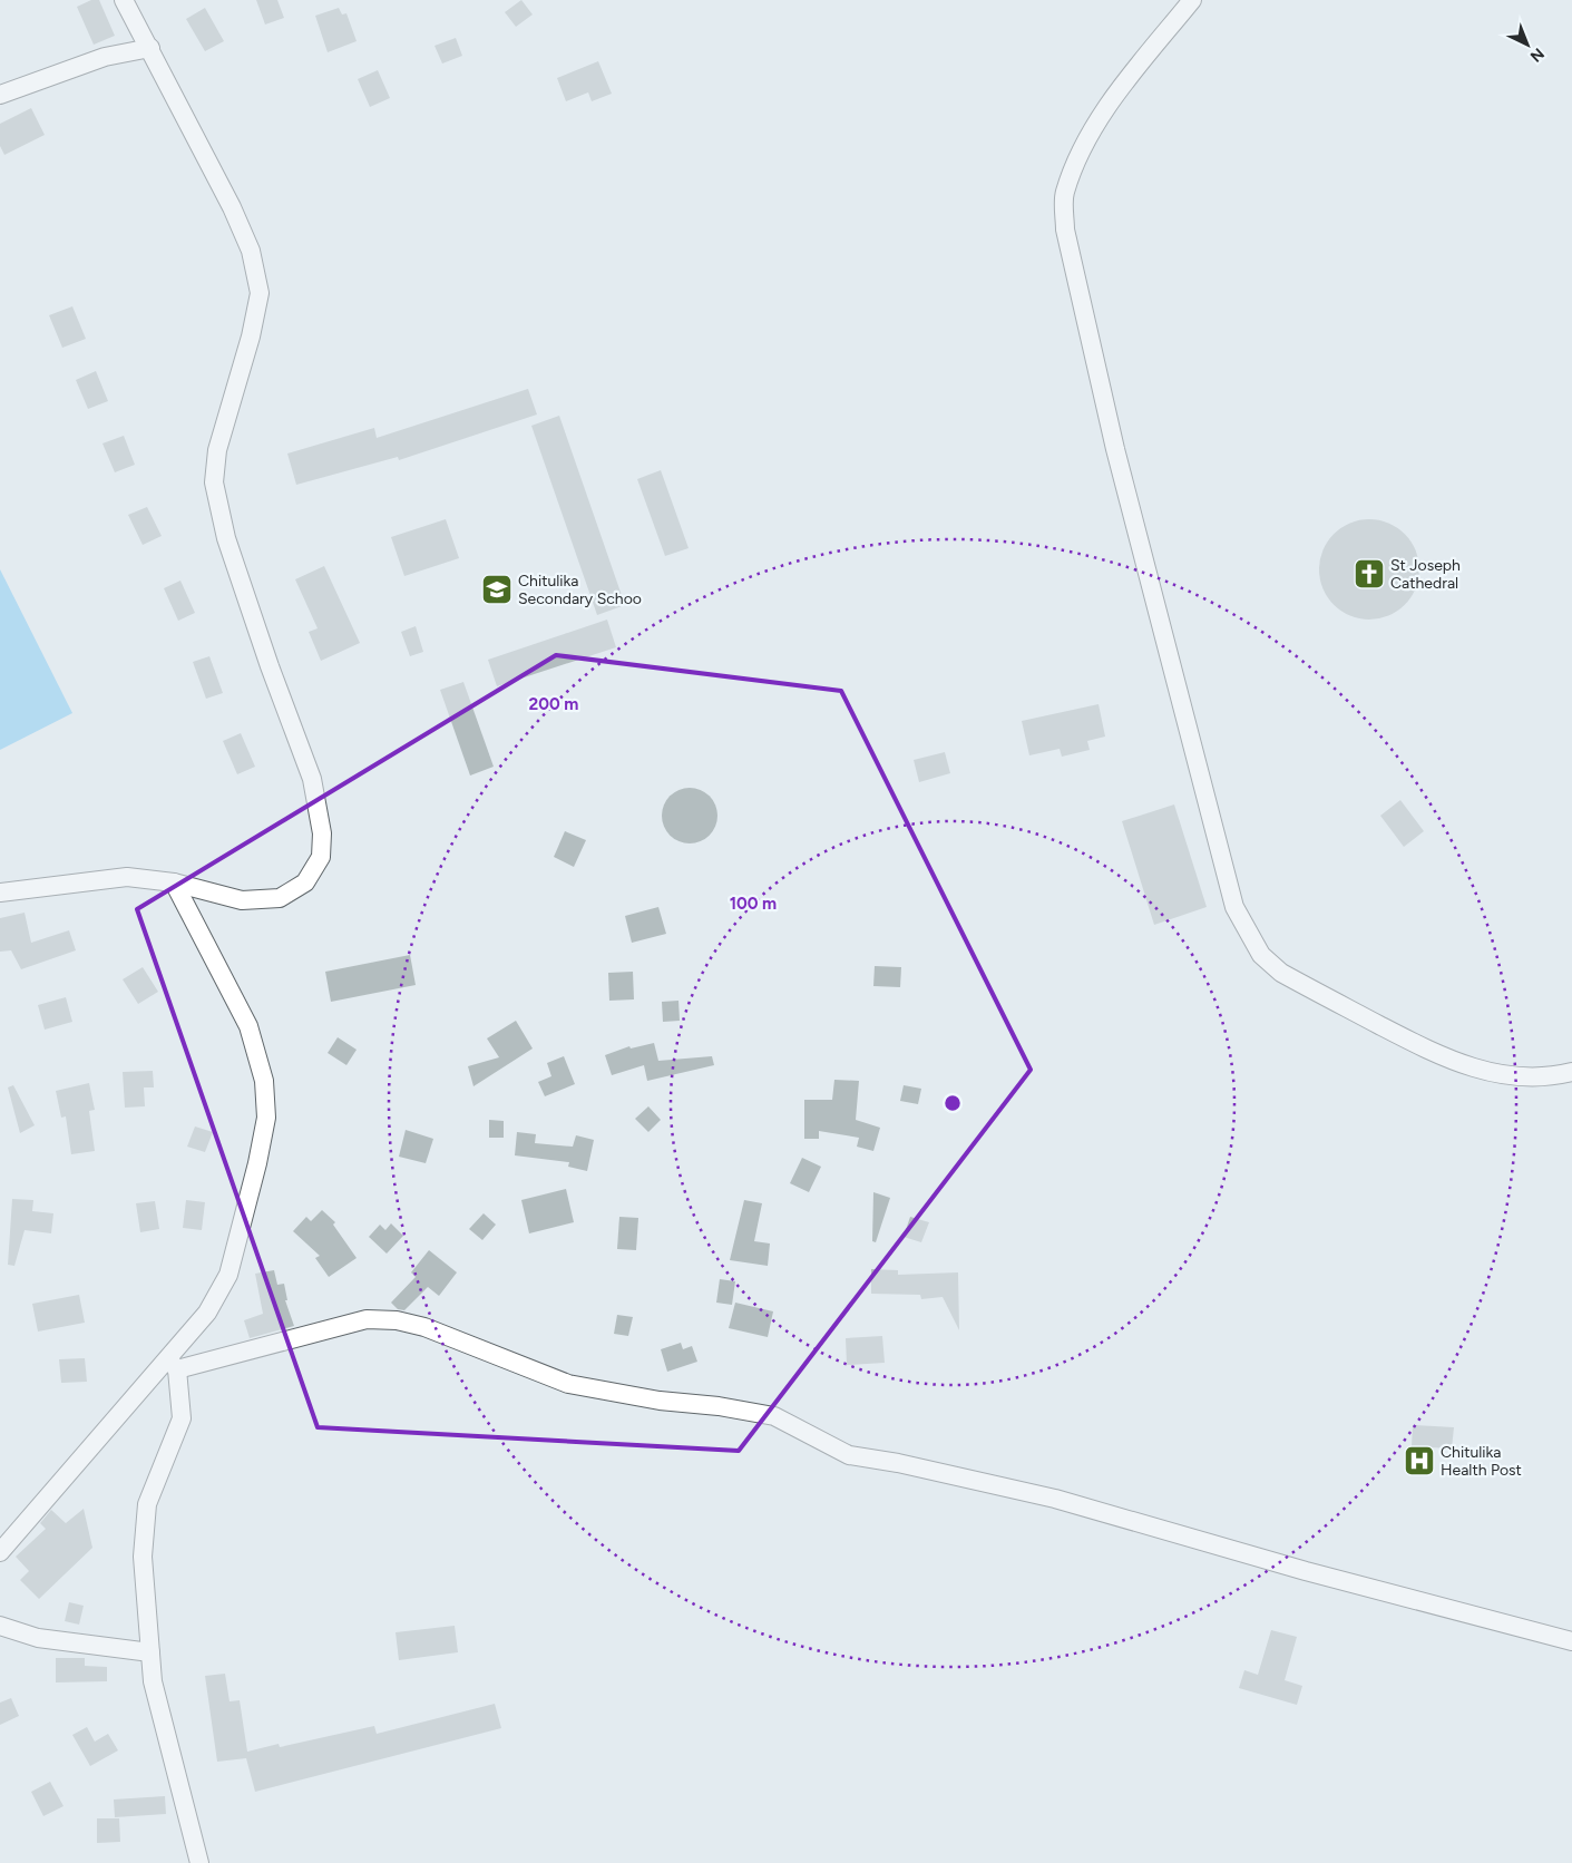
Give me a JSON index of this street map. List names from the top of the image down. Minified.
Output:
{"places":{"church":["St Joseph Cathedral"],"school or university":["Chitulika Secondary Schoo"],"hospital":["Chitulika Health Post"]},"north":"bottom right","rings":["200 m","100 m"]}
